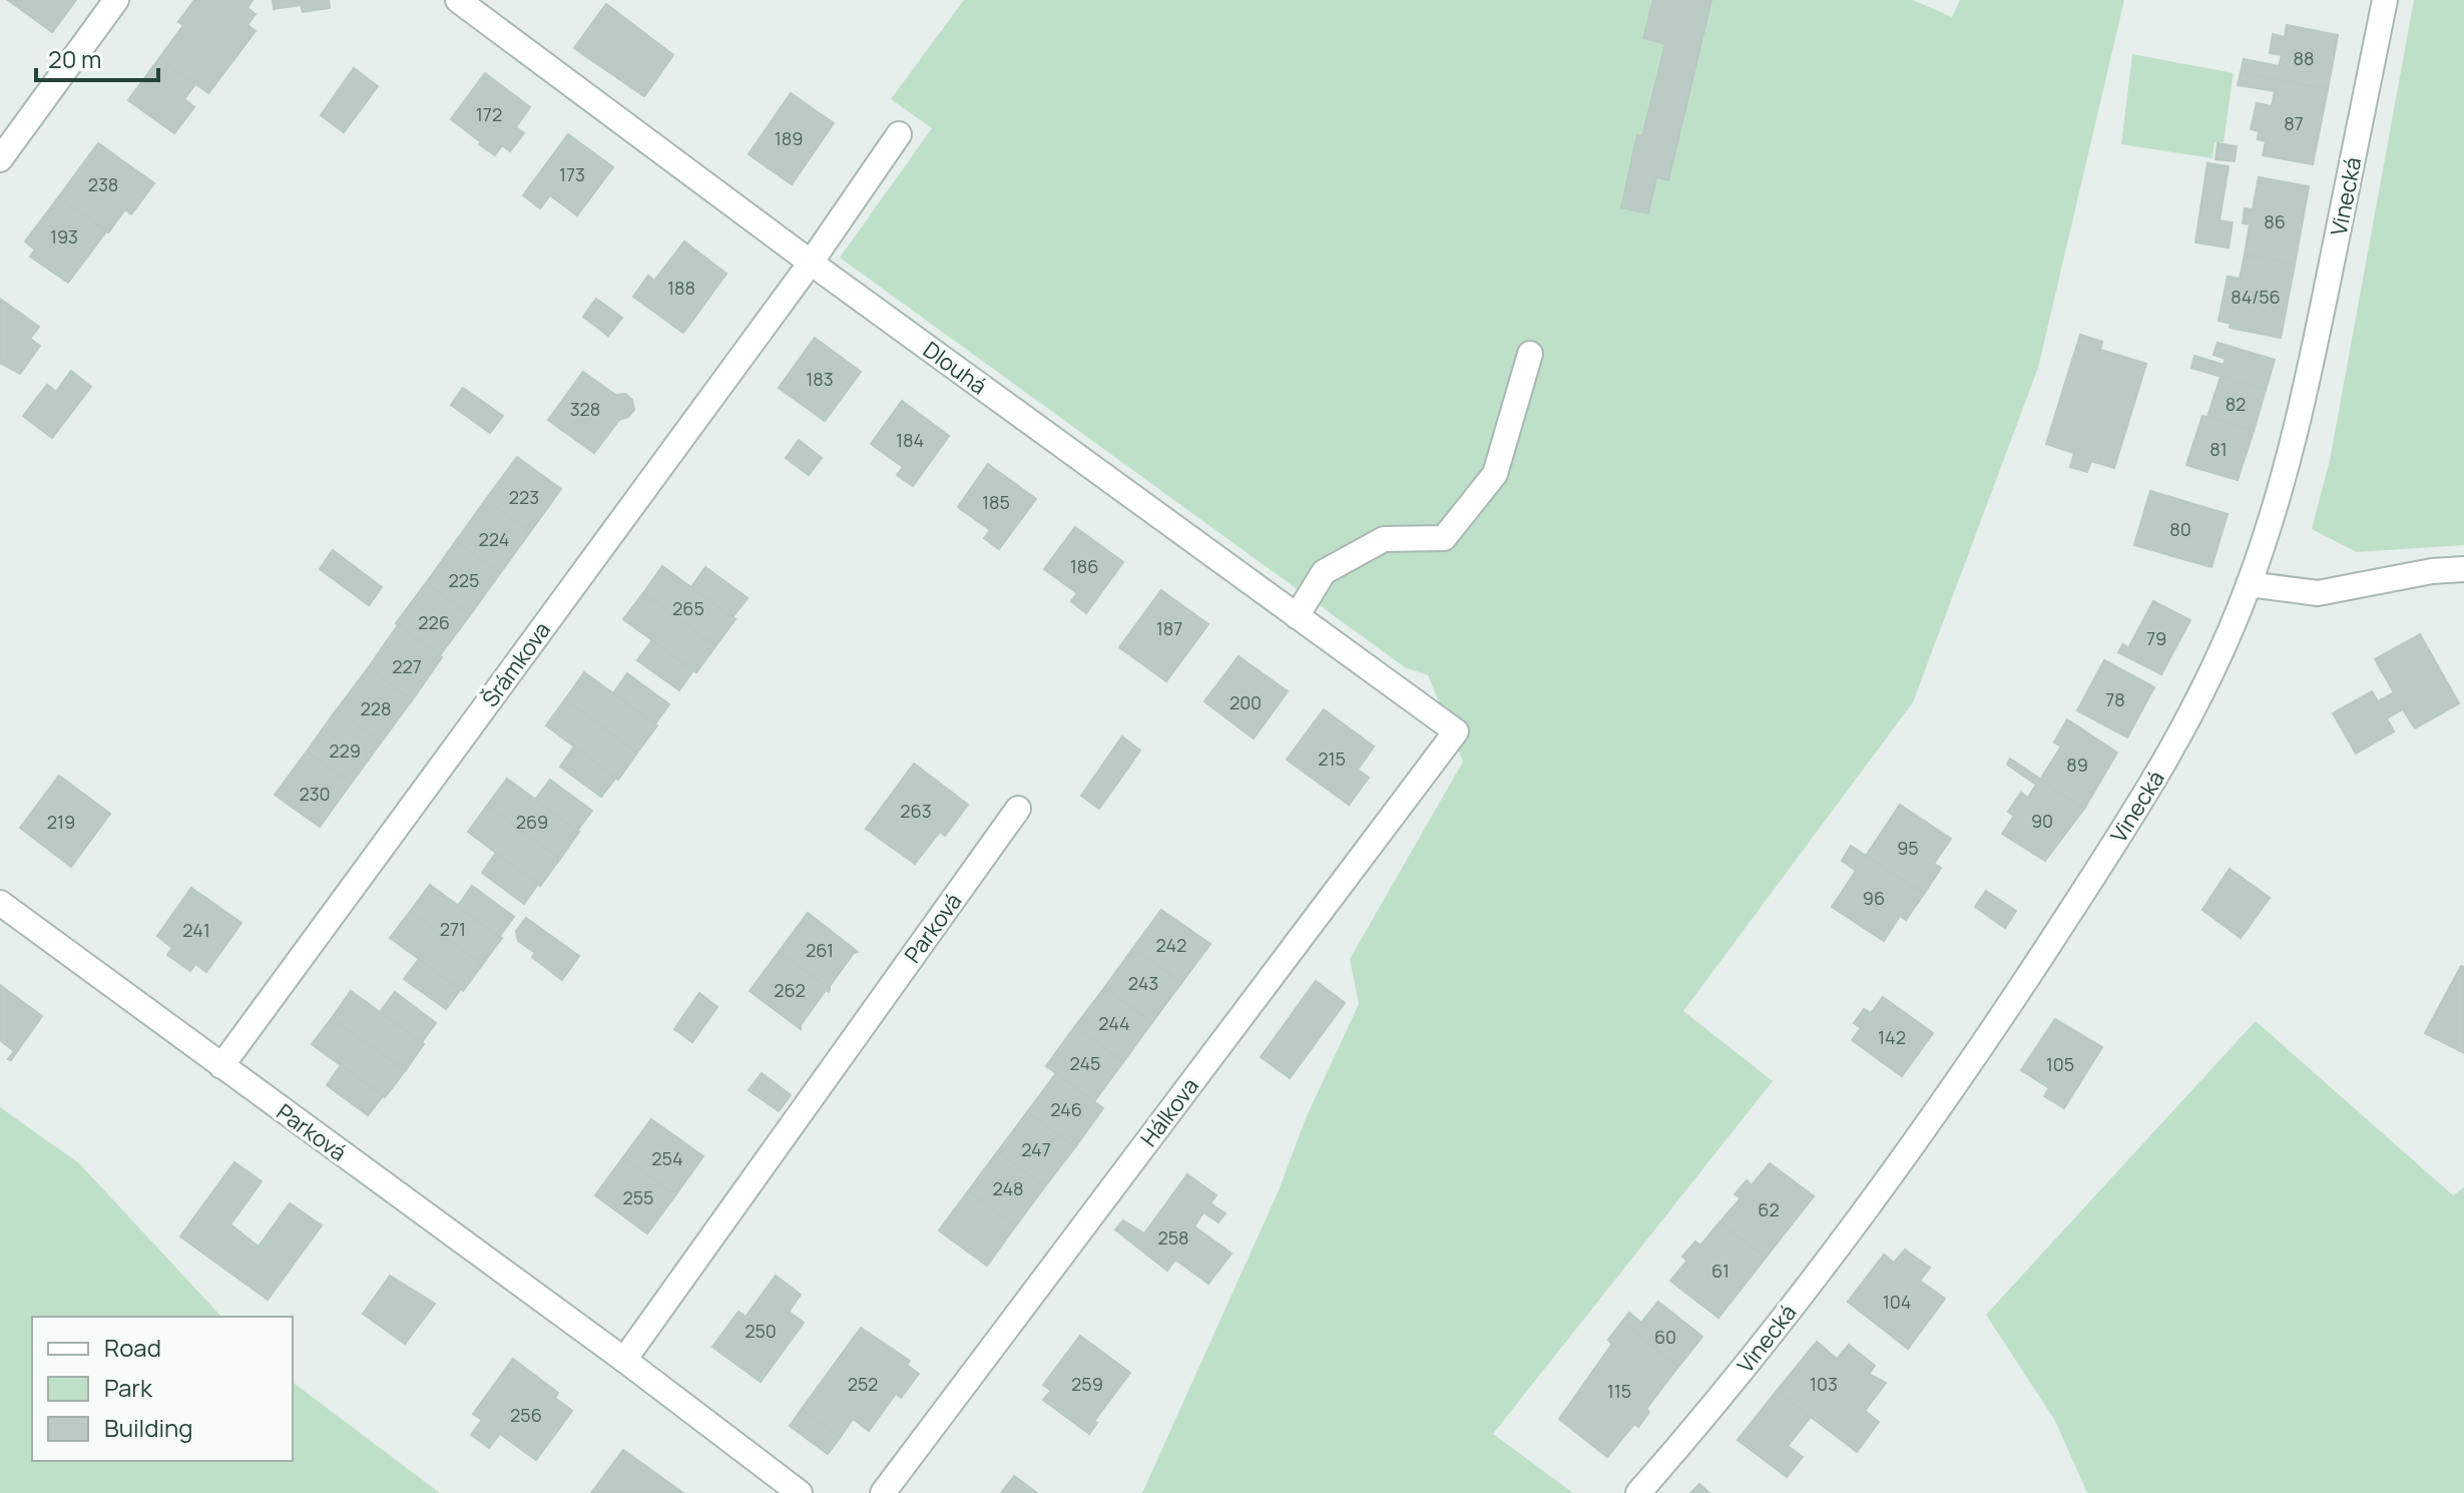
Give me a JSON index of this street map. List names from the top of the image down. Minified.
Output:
{"streets":{"street":["Vinecká","Dlouhá","Šrámkova","Parková","Hálkova"]},"crossings":[["Dlouhá","Šrámkova"],["Dlouhá","Hálkova"],["Šrámkova","Parková"]],"house_numbers":["88","172","87","189","173","238","86","193","188","84/56","183","82","328","184","81","223","185","80","224","186","225","265","226","187","79","227","78","200","228","229","215","89","230","263","90","219","269","95","96","271","241","242","261","243","262","244","142","245","105","246","247","254","248","255","62","258","61","104","250","60","252","259","103","115","256"],"legend":["Road","Park","Building"],"scale_bar":"20 m"}
